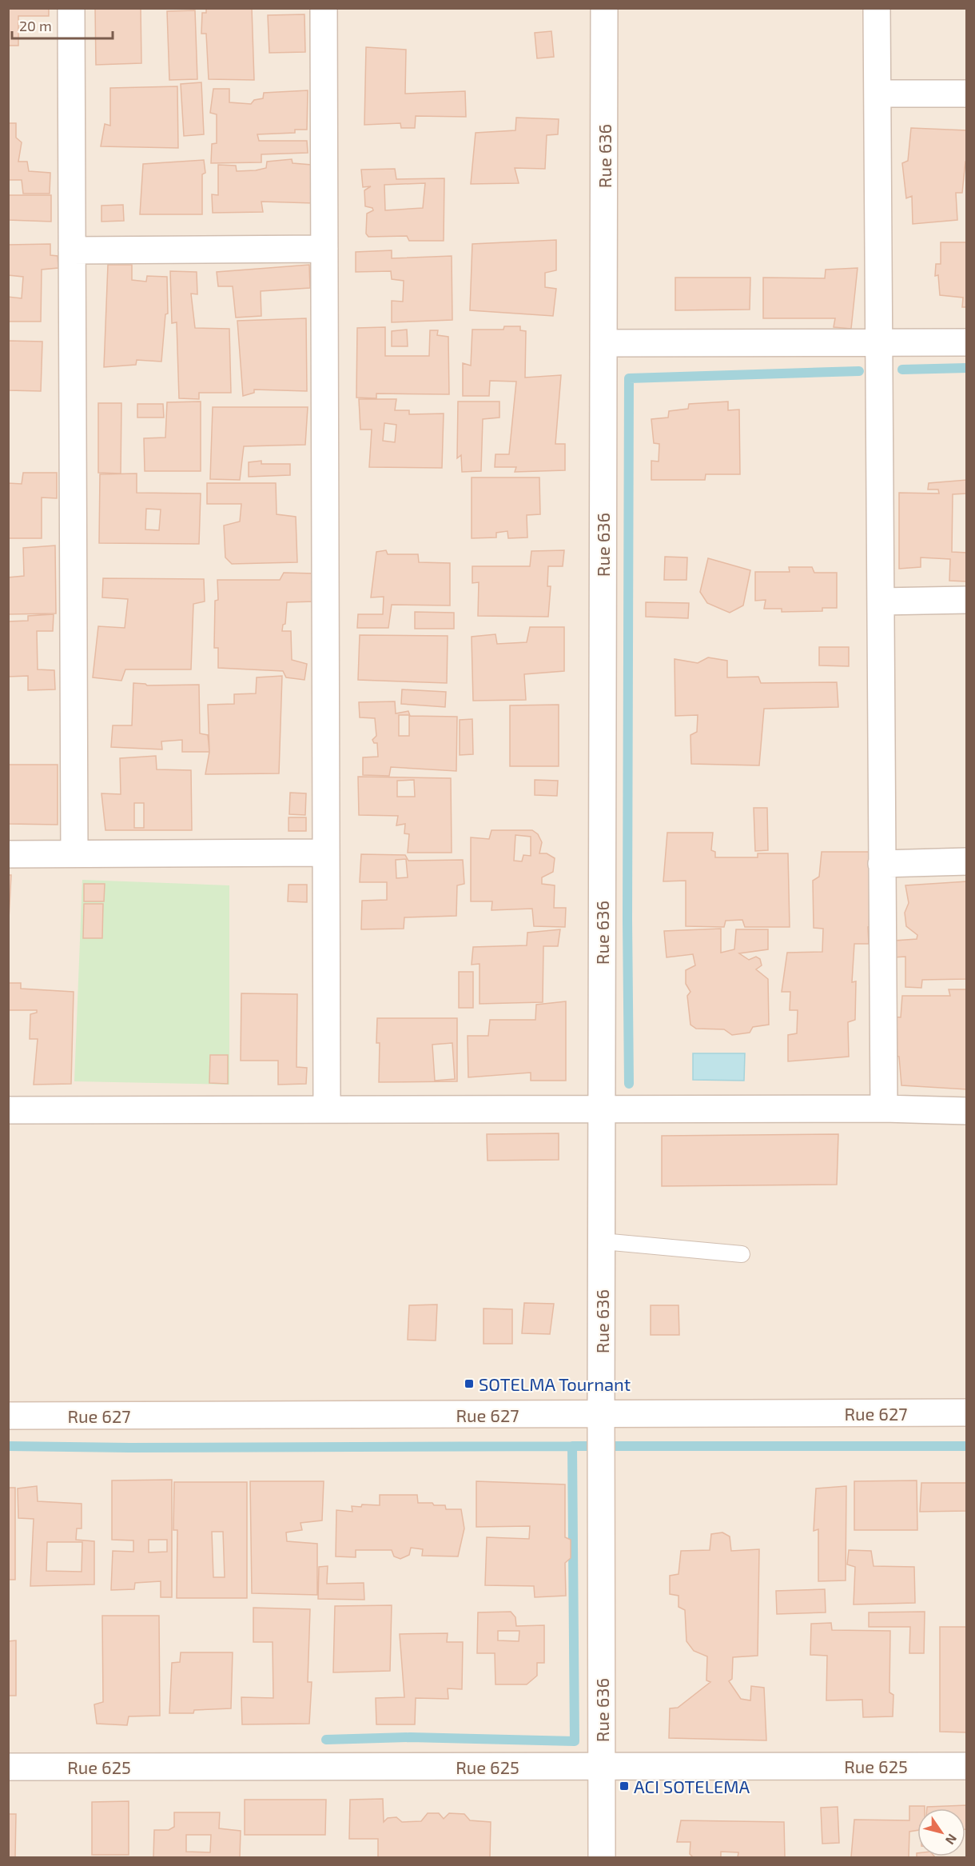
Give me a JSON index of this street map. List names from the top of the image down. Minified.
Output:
{"streets":{"street":["Rue 636","Rue 627","Rue 625"]},"crossings":[["Rue 636","Rue 627"],["Rue 636","Rue 625"]],"places":{"transit":["SOTELMA Tournant","ACI SOTELEMA"]},"scale_bar":"20 m","north":"bottom right"}
